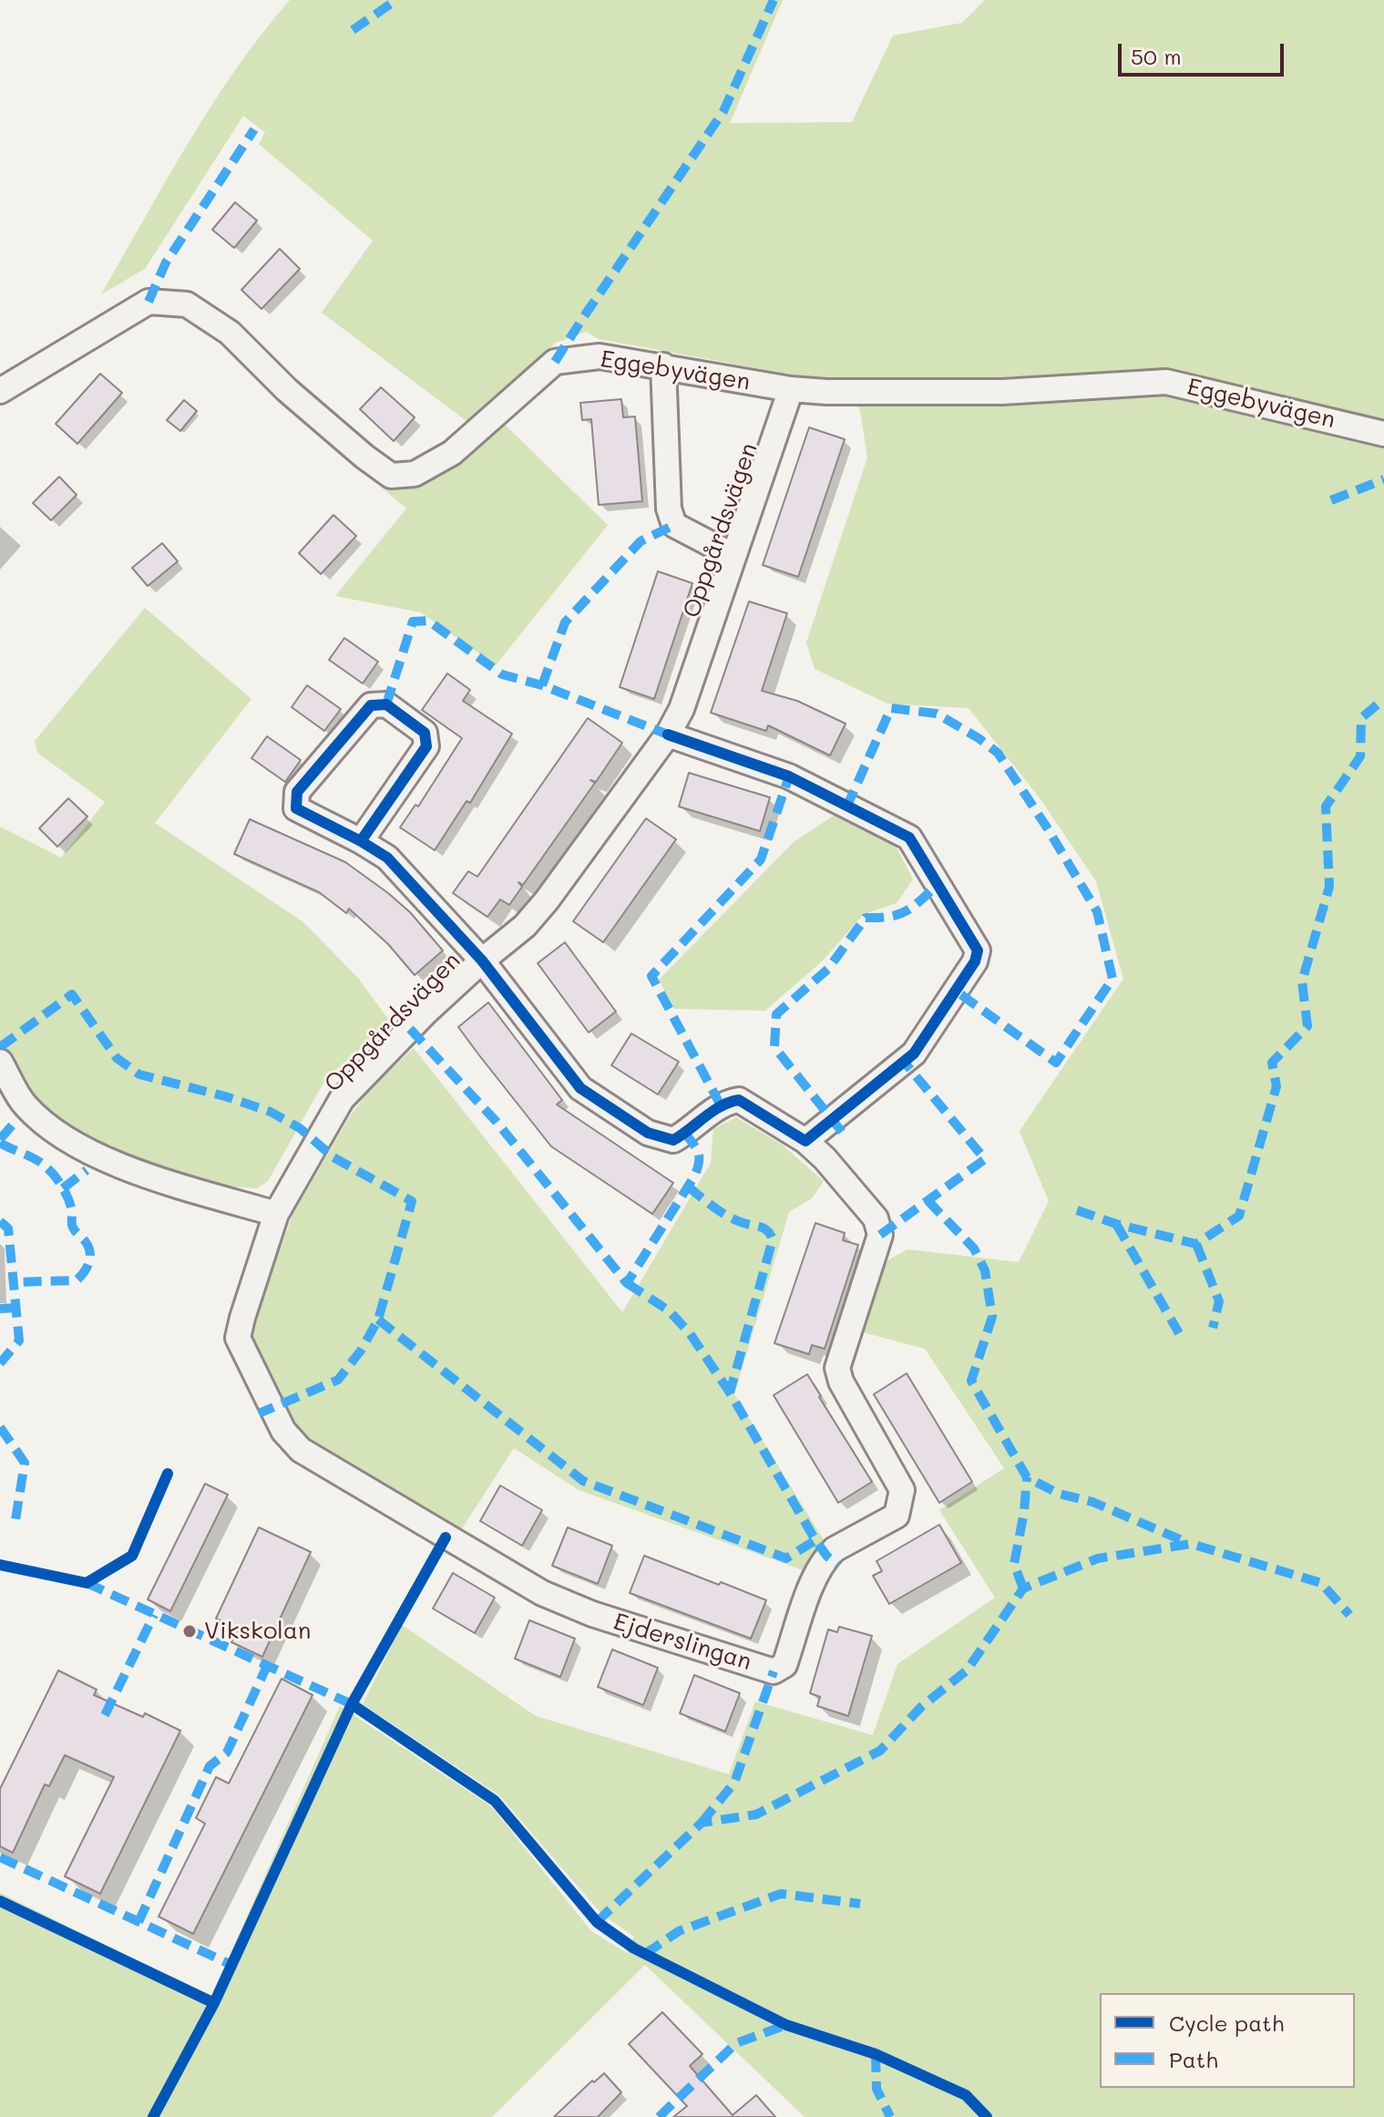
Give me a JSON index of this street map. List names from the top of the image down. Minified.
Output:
{"streets":{"street":["Eggebyvägen","Oppgårdsvägen","Ejderslingan"]},"crossings":[["Eggebyvägen","Oppgårdsvägen"],["Oppgårdsvägen","Ejderslingan"]],"places":["Vikskolan"],"legend":["Cycle path","Path"],"scale_bar":"50 m"}
